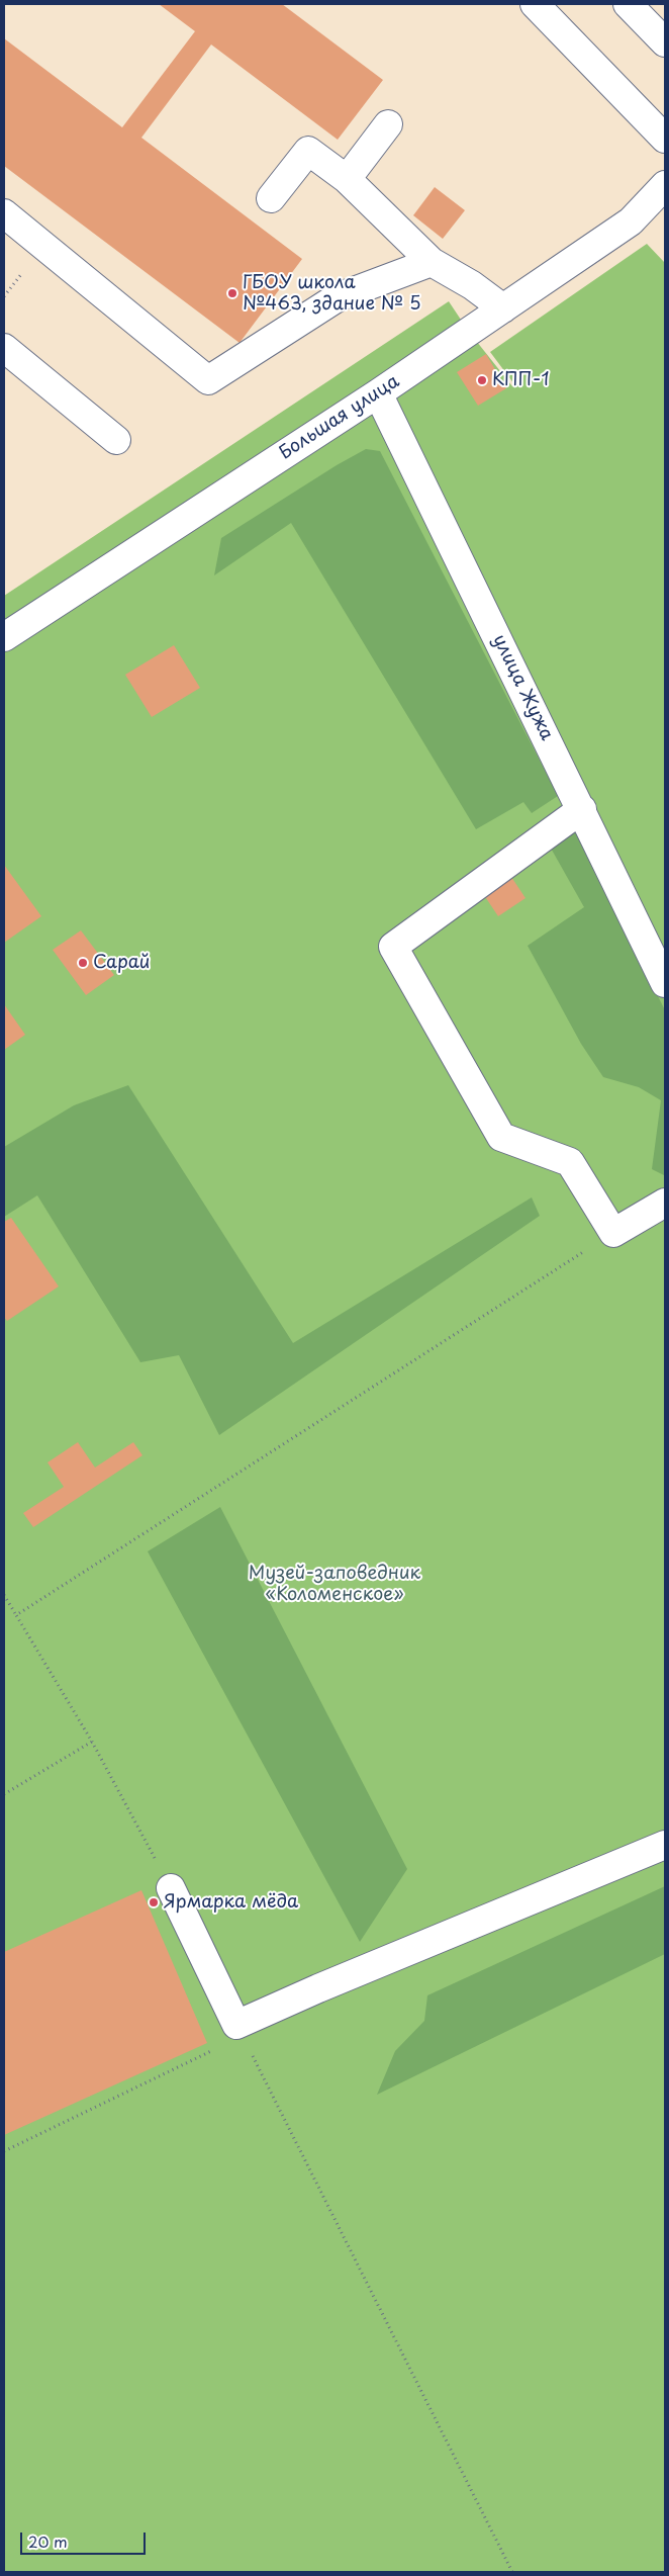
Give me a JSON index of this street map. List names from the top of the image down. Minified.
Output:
{"streets":{"street":["Большая улица","улица Жужа"]},"crossings":[["Большая улица","улица Жужа"]],"parks":["Музей-заповедник «Коломенское»"],"places":["ГБОУ школа №463, здание № 5","КПП-1","Сарай","Ярмарка мёда"],"scale_bar":"20 m"}
